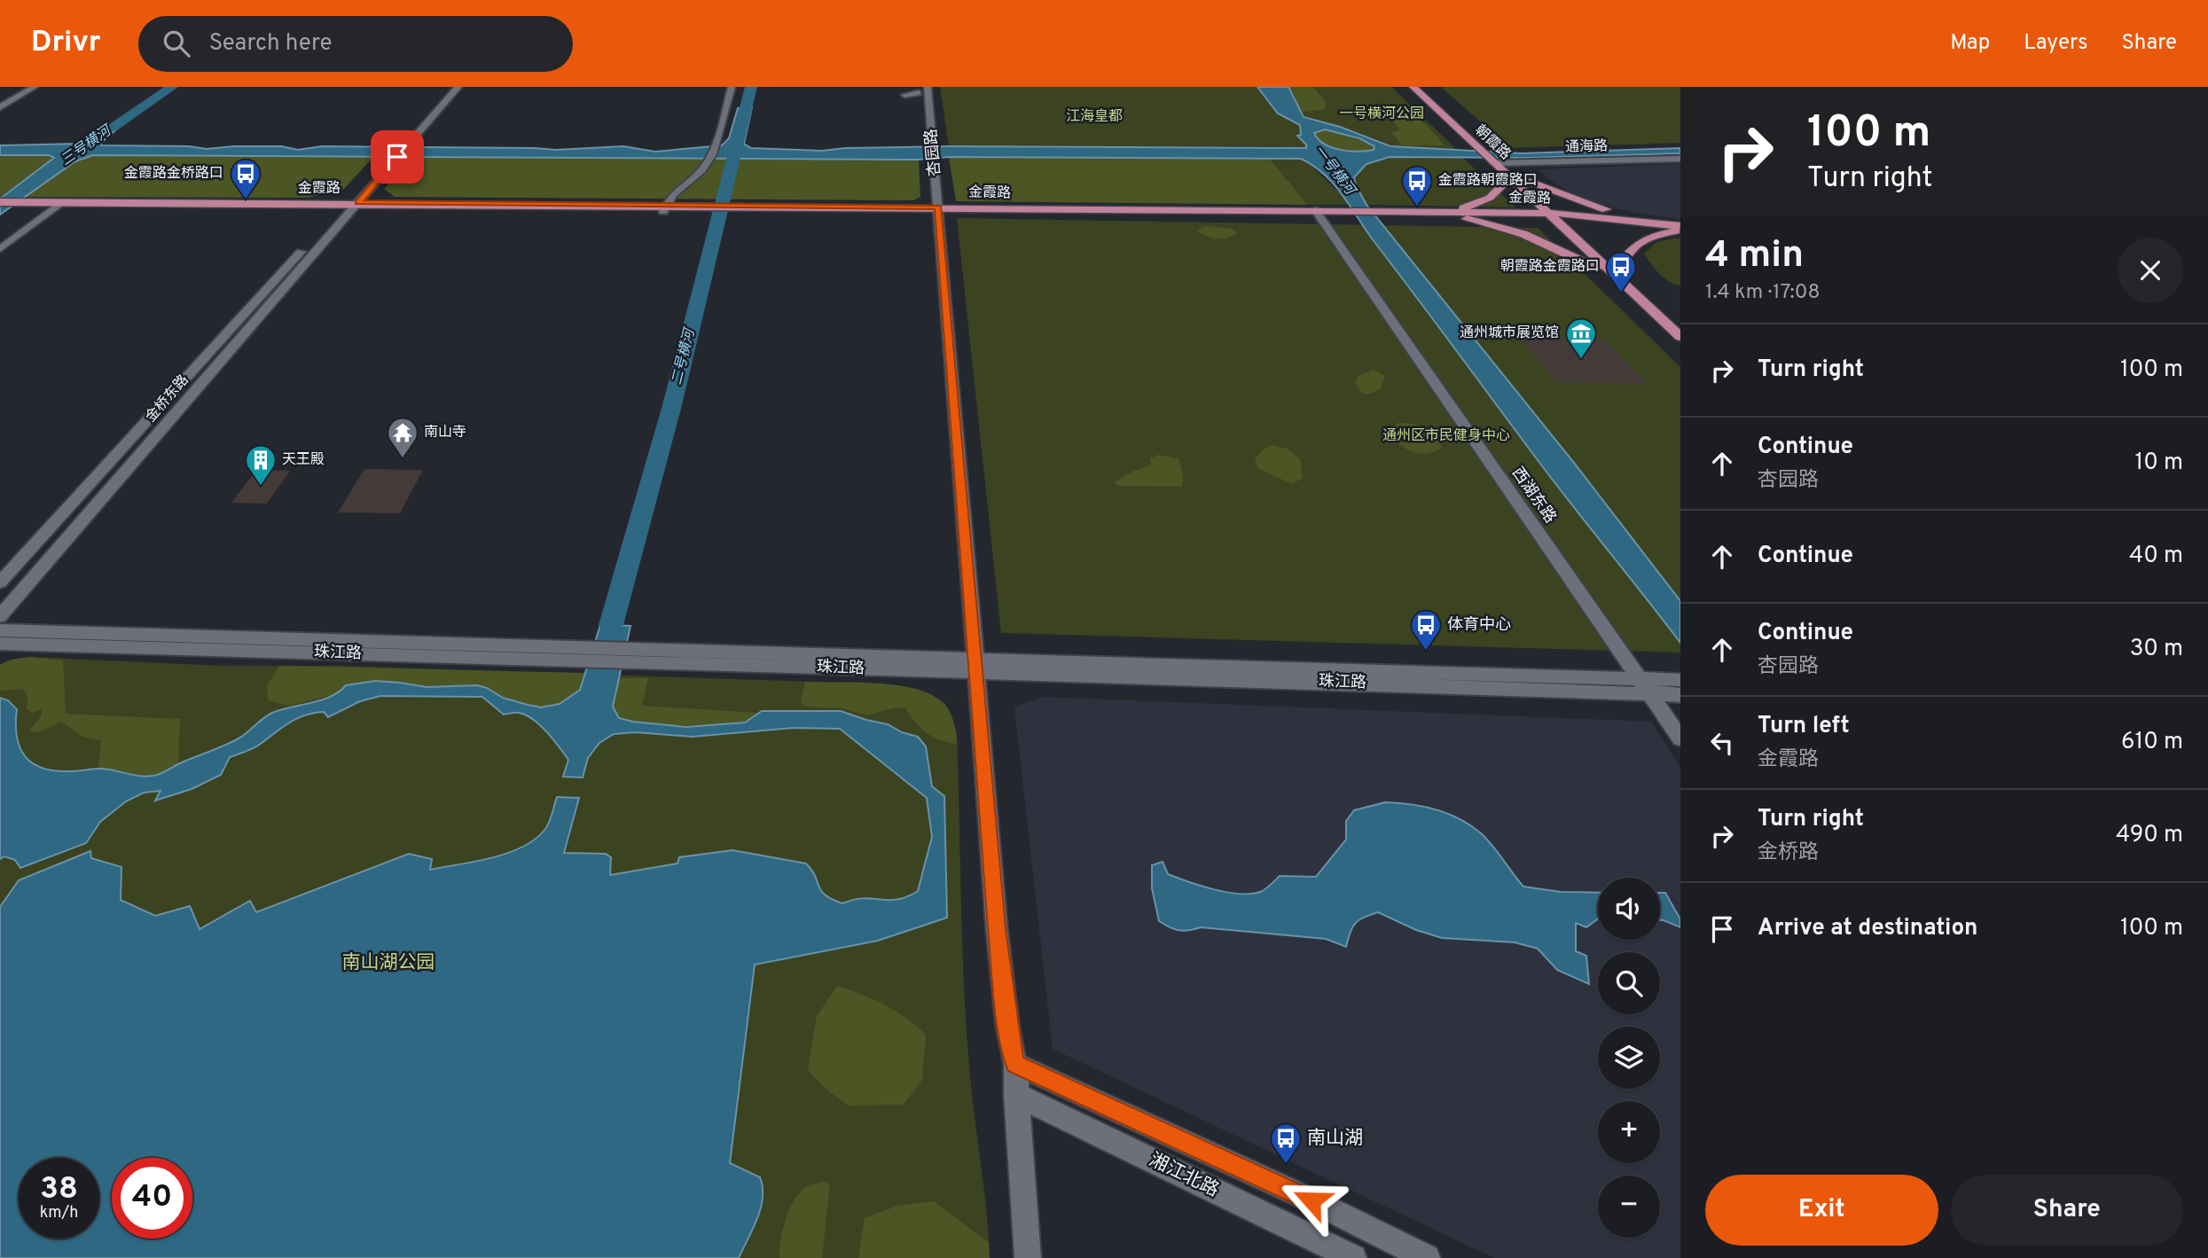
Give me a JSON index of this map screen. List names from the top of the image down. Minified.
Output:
{"streets":{"main road":["朝霞路","金霞路"],"street":["通海路","杏园路","金桥东路","西湖东路","珠江路","湘江北路"]},"crossings":[["朝霞路","通海路"],["朝霞路","金霞路"],["杏园路","金霞路"],["杏园路","珠江路"],["杏园路","湘江北路"],["金霞路","金桥东路"],["金霞路","西湖东路"],["西湖东路","珠江路"]],"water":["三号横河","一号横河","二号横河"],"parks":["一号横河公园","江海皇都","通州区市民健身中心","南山湖公园"],"places":{"bus stop":["金霞路金桥路口","金霞路朝霞路口","朝霞路金霞路口","体育中心","南山湖"],"museum":["通州城市展览馆"],"temple":["南山寺"],"building":["天王殿"]},"page":{"header":"Drivr","search":"Search here","nav":["Map","Layers","Share"],"turn":["100 m","Turn right"],"heading":["4 min","1.4 km · 17:08"],"list":[{"name":"Turn right","value":"100 m"},{"name":"Continue","note":"杏园路","value":"10 m"},{"name":"Continue","value":"40 m"},{"name":"Continue","note":"杏园路","value":"30 m"},{"name":"Turn left","note":"金霞路","value":"610 m"},{"name":"Turn right","note":"金桥路","value":"490 m"},{"name":"Arrive at destination","value":"100 m"}],"map_buttons":["+","−"],"speed":"38 km/h","limit":"40","buttons":["Exit","Share"]}}
